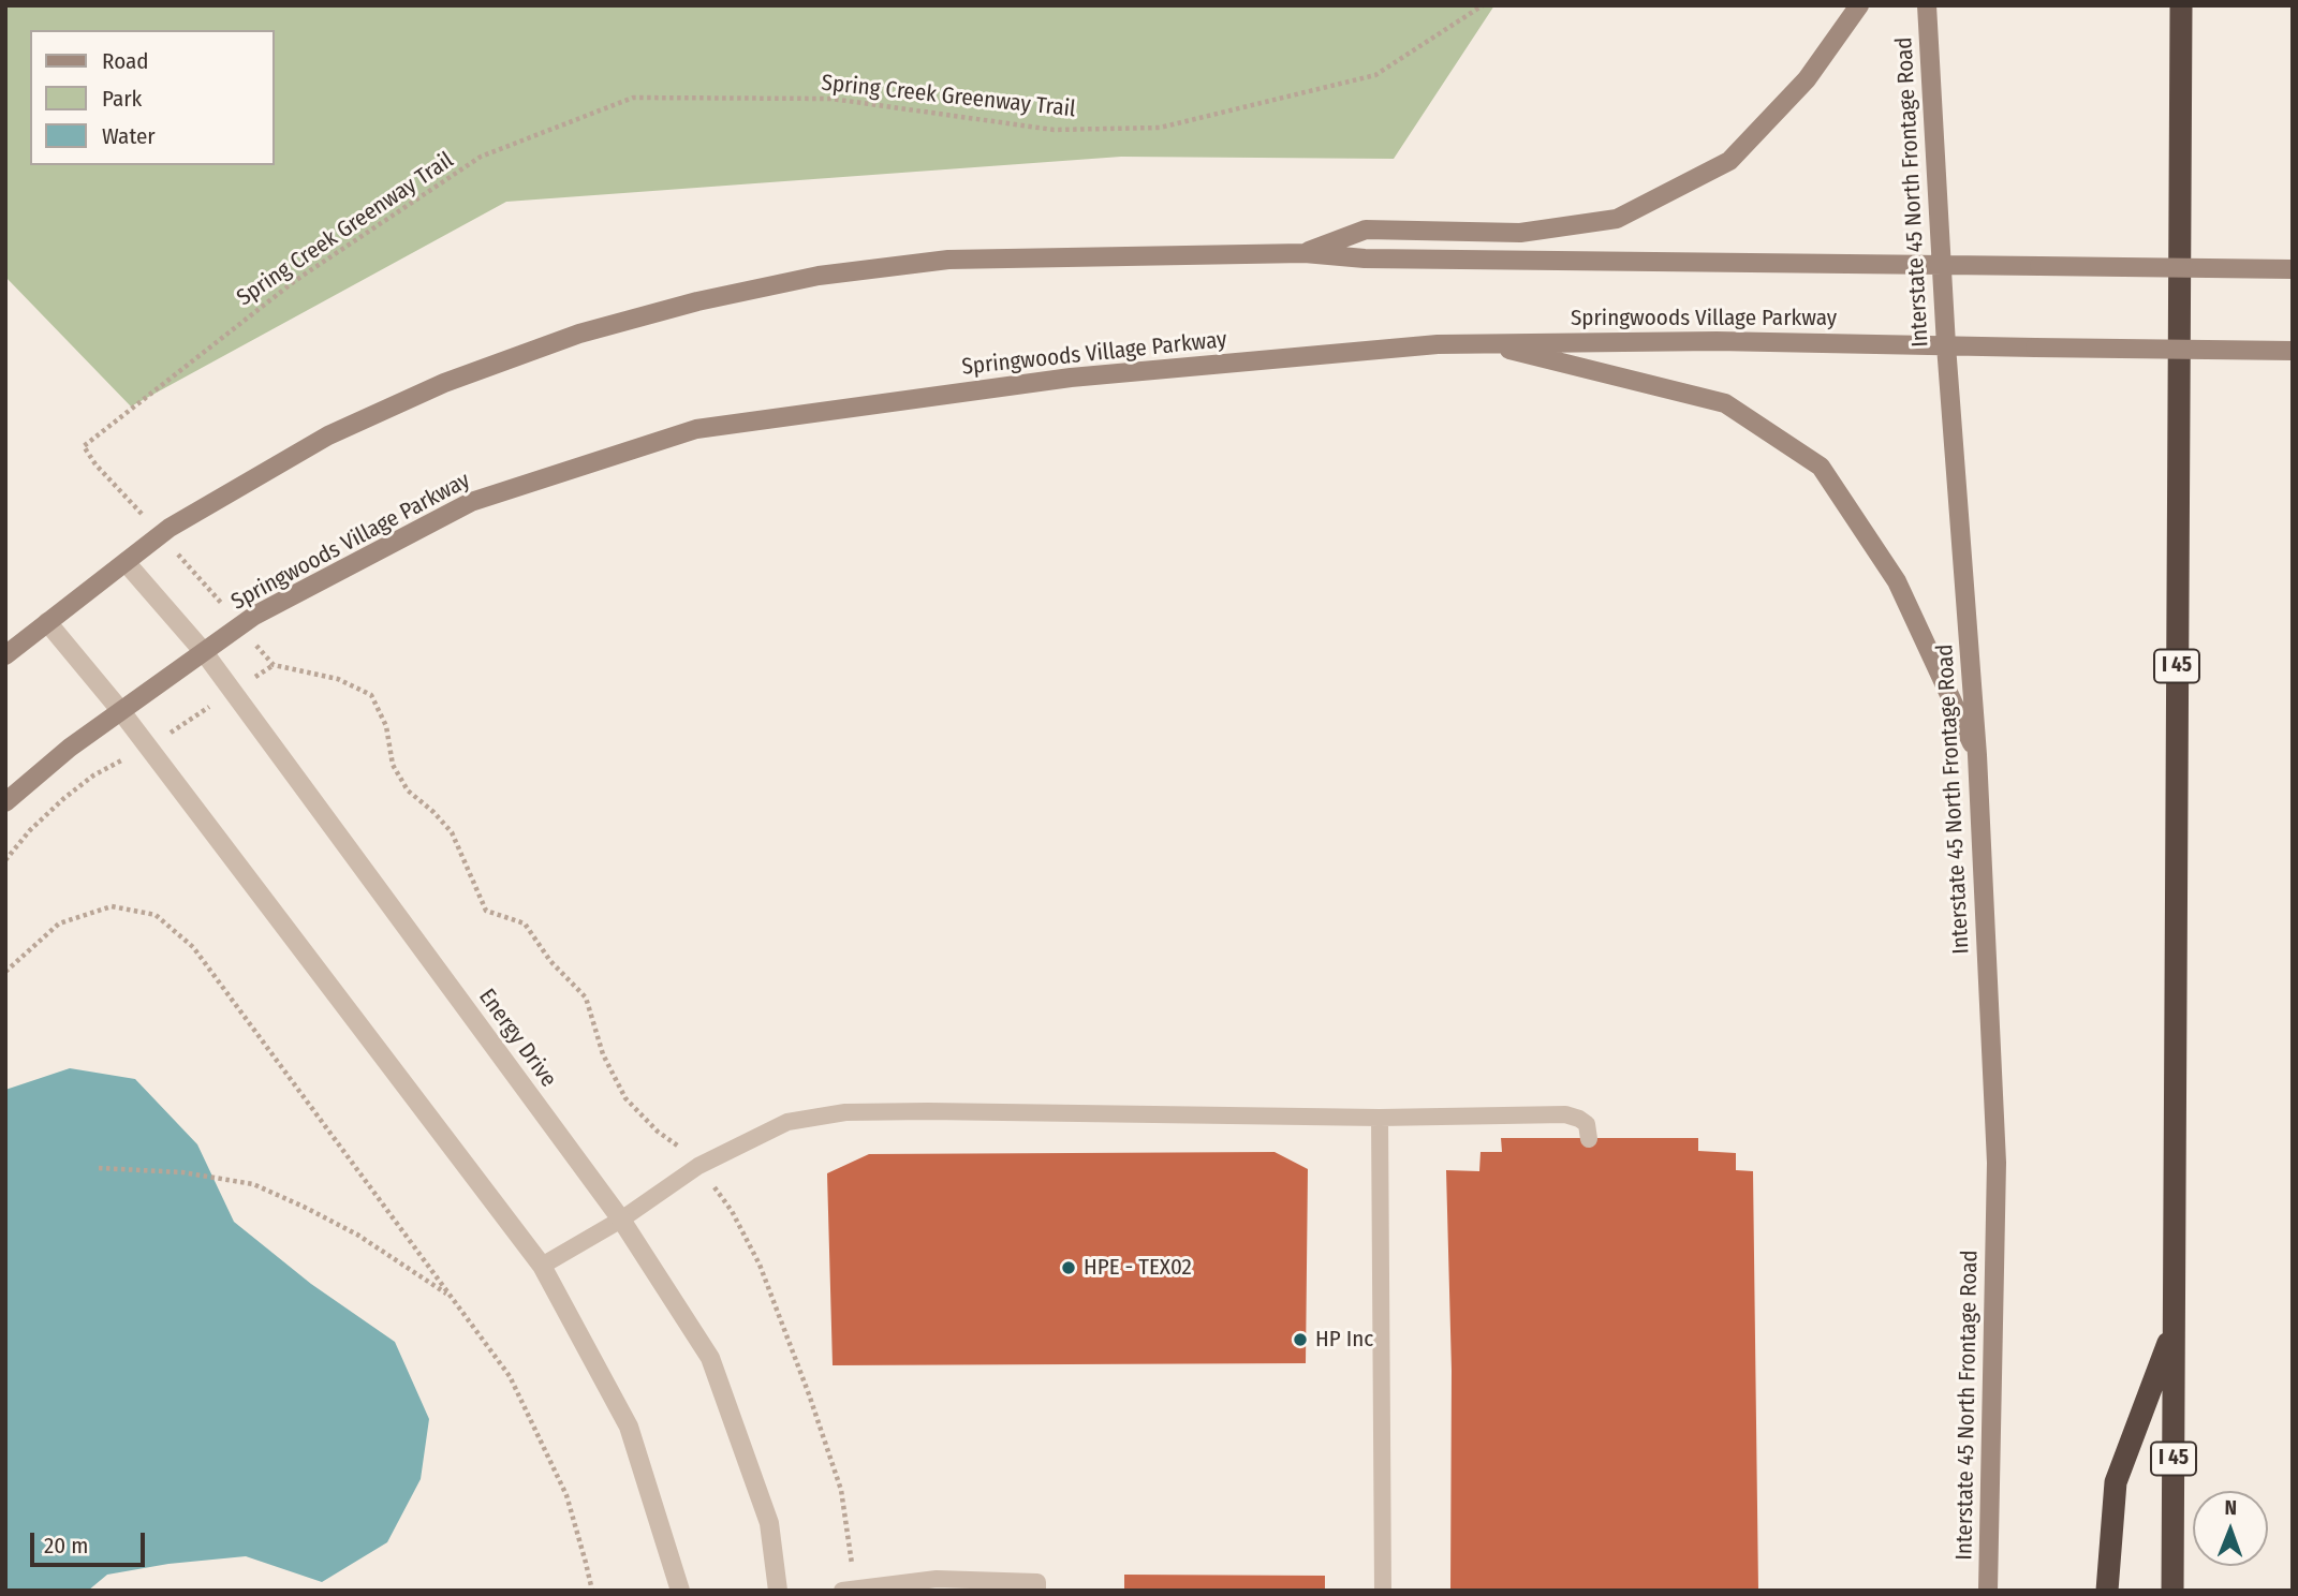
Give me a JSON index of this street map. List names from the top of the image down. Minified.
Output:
{"streets":{"highway":["I 45"],"main road":["Interstate 45 North Frontage Road","Springwoods Village Parkway"],"street":["Energy Drive"],"path":["Spring Creek Greenway Trail"]},"crossings":[["Interstate 45 North Frontage Road","Springwoods Village Parkway"],["Springwoods Village Parkway","Energy Drive"]],"places":["HPE - TEX02","HP Inc"],"legend":["Road","Park","Water"],"scale_bar":"20 m","north":"top"}
